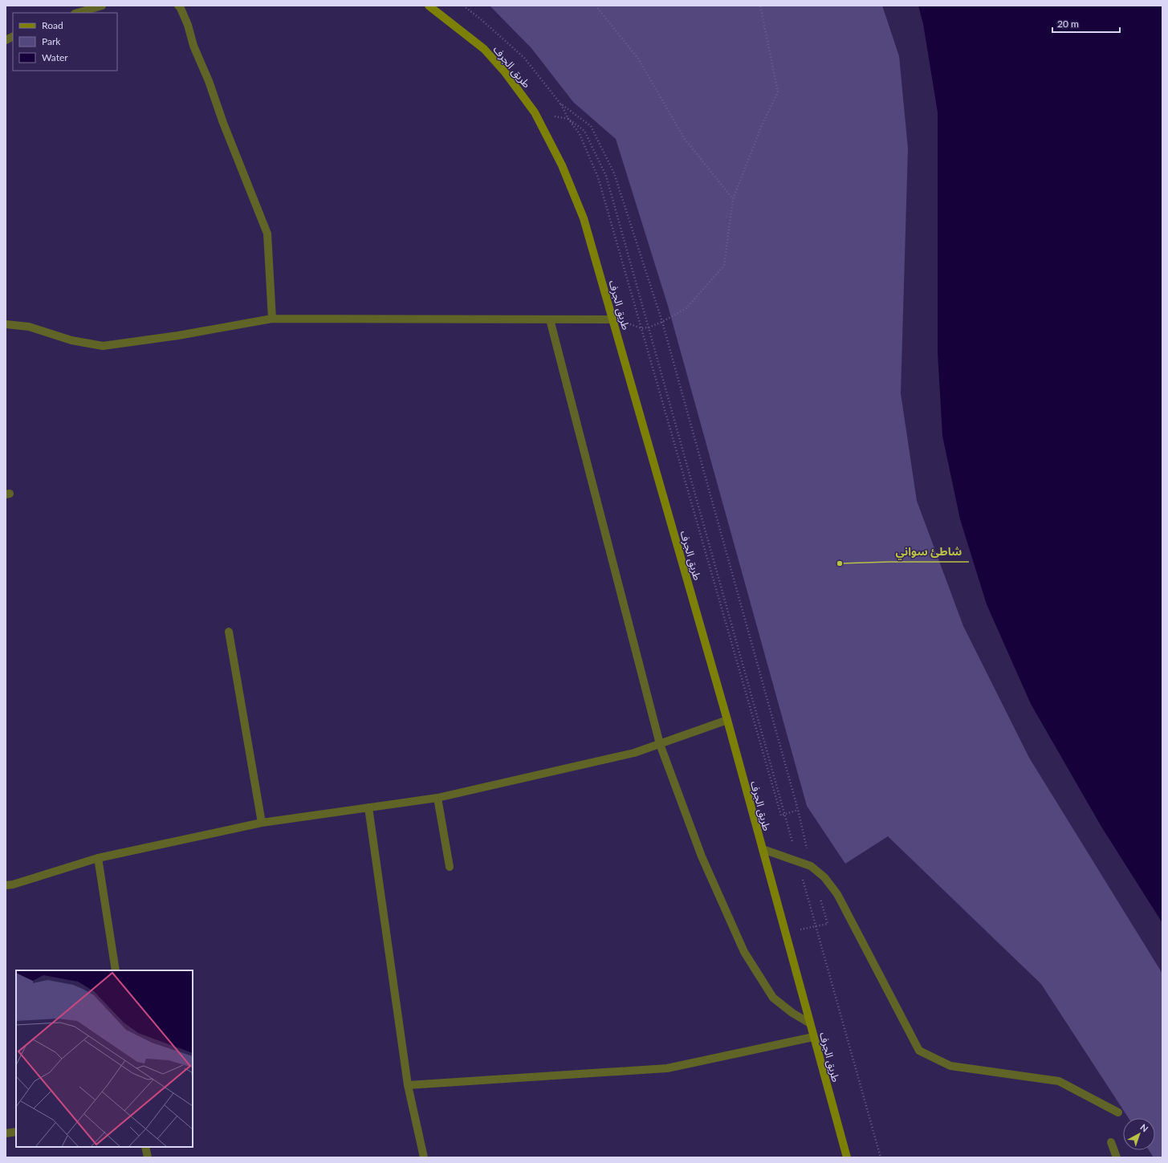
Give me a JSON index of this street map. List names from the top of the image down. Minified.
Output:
{"streets":{"main road":["طريق الجرف"]},"places":["شاطئ سواني"],"legend":["Road","Park","Water"],"scale_bar":"20 m","north":"top right"}
